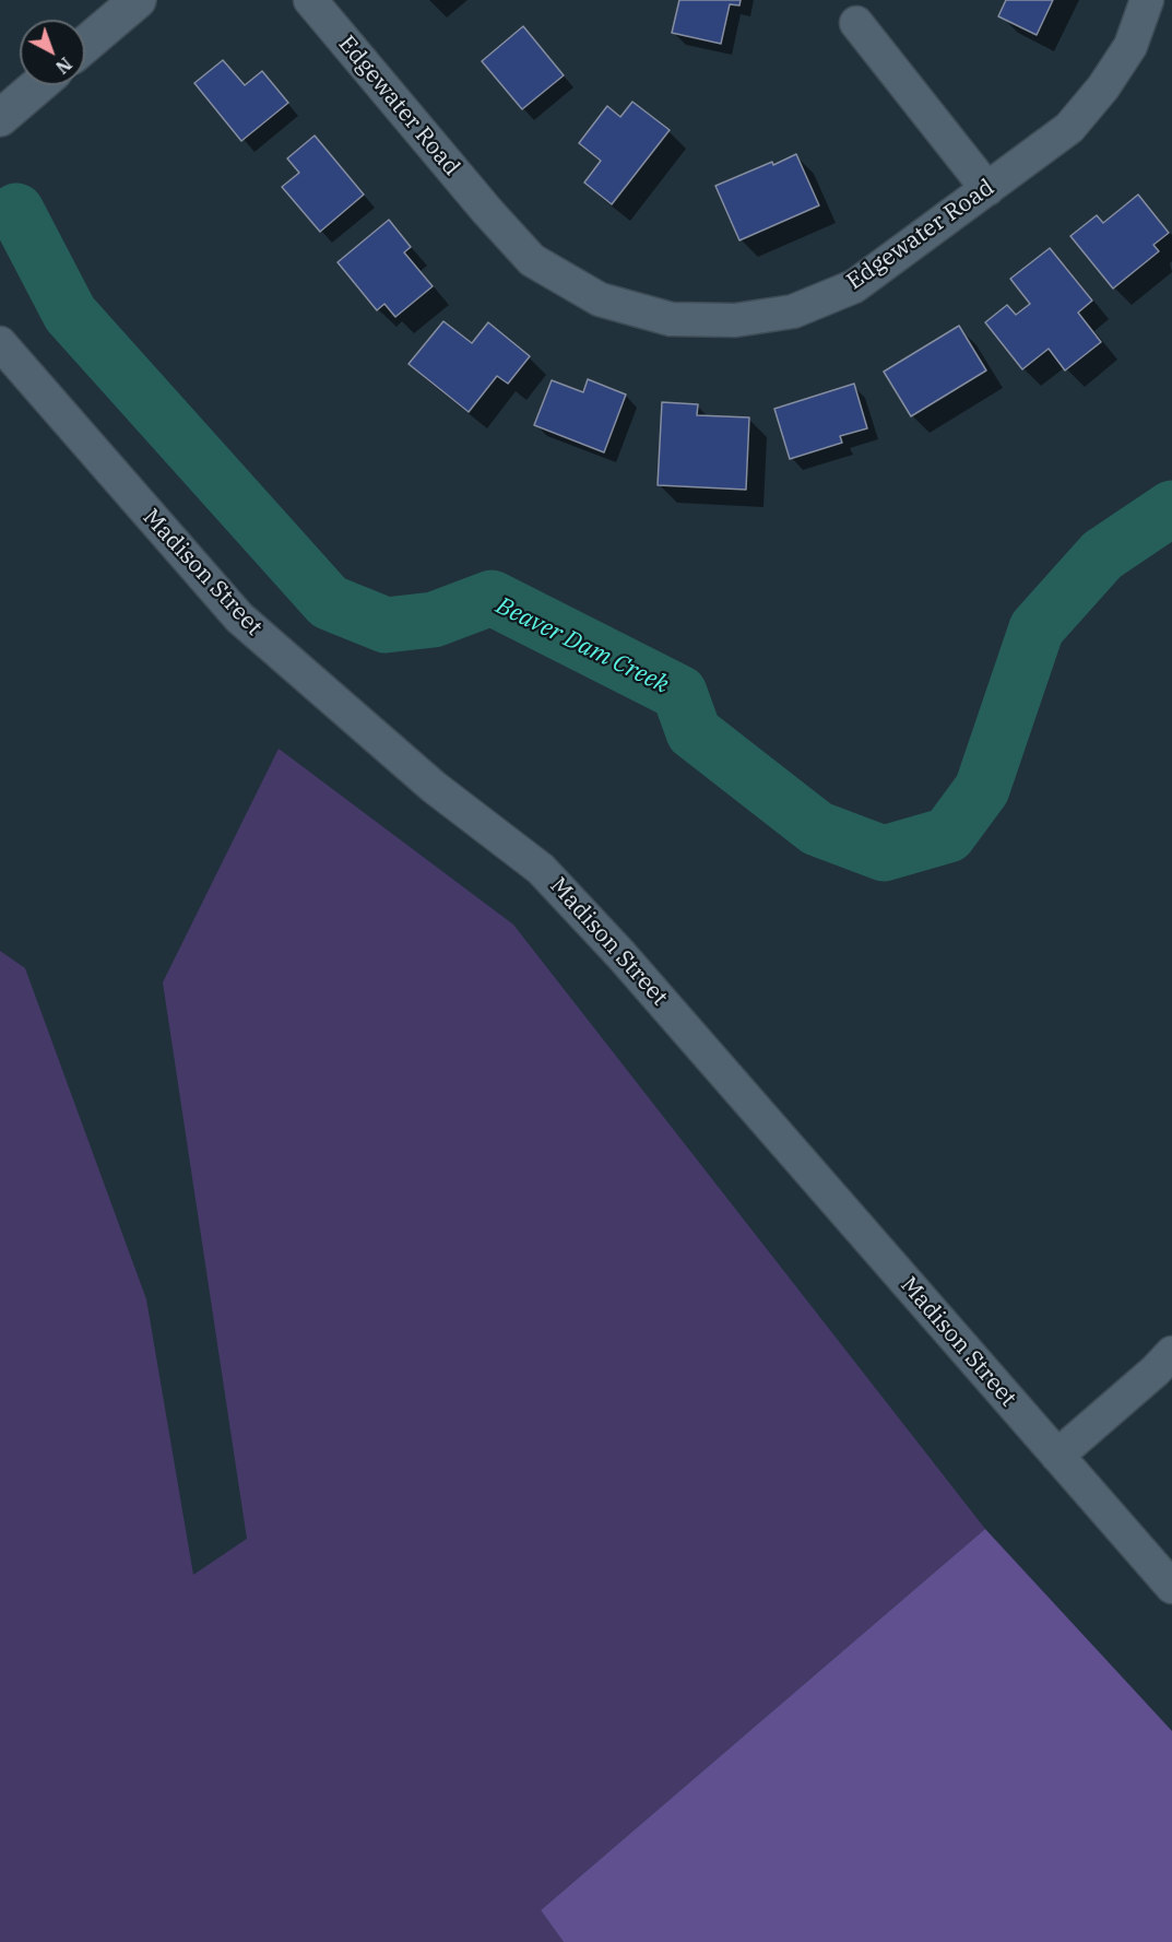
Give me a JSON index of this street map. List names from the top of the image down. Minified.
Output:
{"streets":{"street":["Edgewater Road","Madison Street"]},"water":["Beaver Dam Creek"],"north":"bottom right"}
